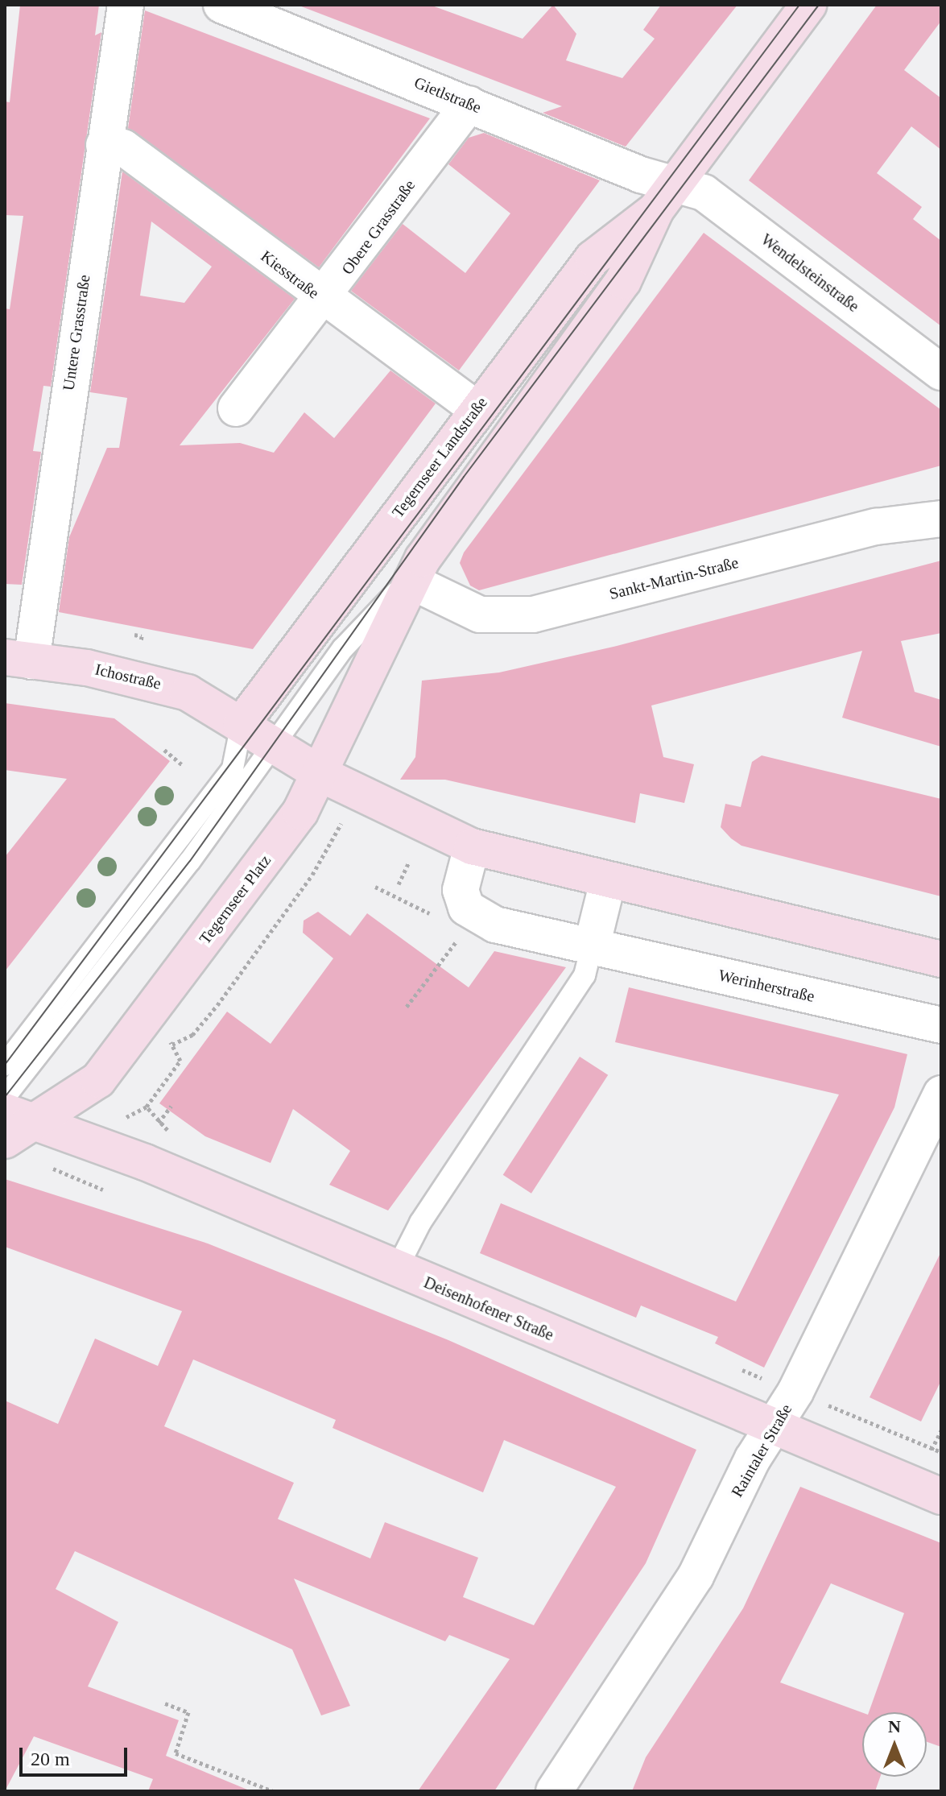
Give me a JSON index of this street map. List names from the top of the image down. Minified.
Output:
{"streets":{"main road":["Tegernseer Landstraße","Ichostraße","Tegernseer Platz","Deisenhofener Straße"],"street":["Gietlstraße","Obere Grasstraße","Wendelsteinstraße","Kiesstraße","Untere Grasstraße","Sankt-Martin-Straße","Werinherstraße","Raintaler Straße"]},"crossings":[["Gietlstraße","Obere Grasstraße"],["Gietlstraße","Wendelsteinstraße"],["Gietlstraße","Tegernseer Landstraße"],["Obere Grasstraße","Kiesstraße"],["Wendelsteinstraße","Tegernseer Landstraße"],["Kiesstraße","Untere Grasstraße"],["Kiesstraße","Tegernseer Landstraße"],["Untere Grasstraße","Ichostraße"],["Tegernseer Landstraße","Sankt-Martin-Straße"],["Tegernseer Landstraße","Ichostraße"],["Tegernseer Landstraße","Tegernseer Platz"],["Tegernseer Platz","Deisenhofener Straße"],["Deisenhofener Straße","Raintaler Straße"]],"scale_bar":"20 m","north":"top"}
